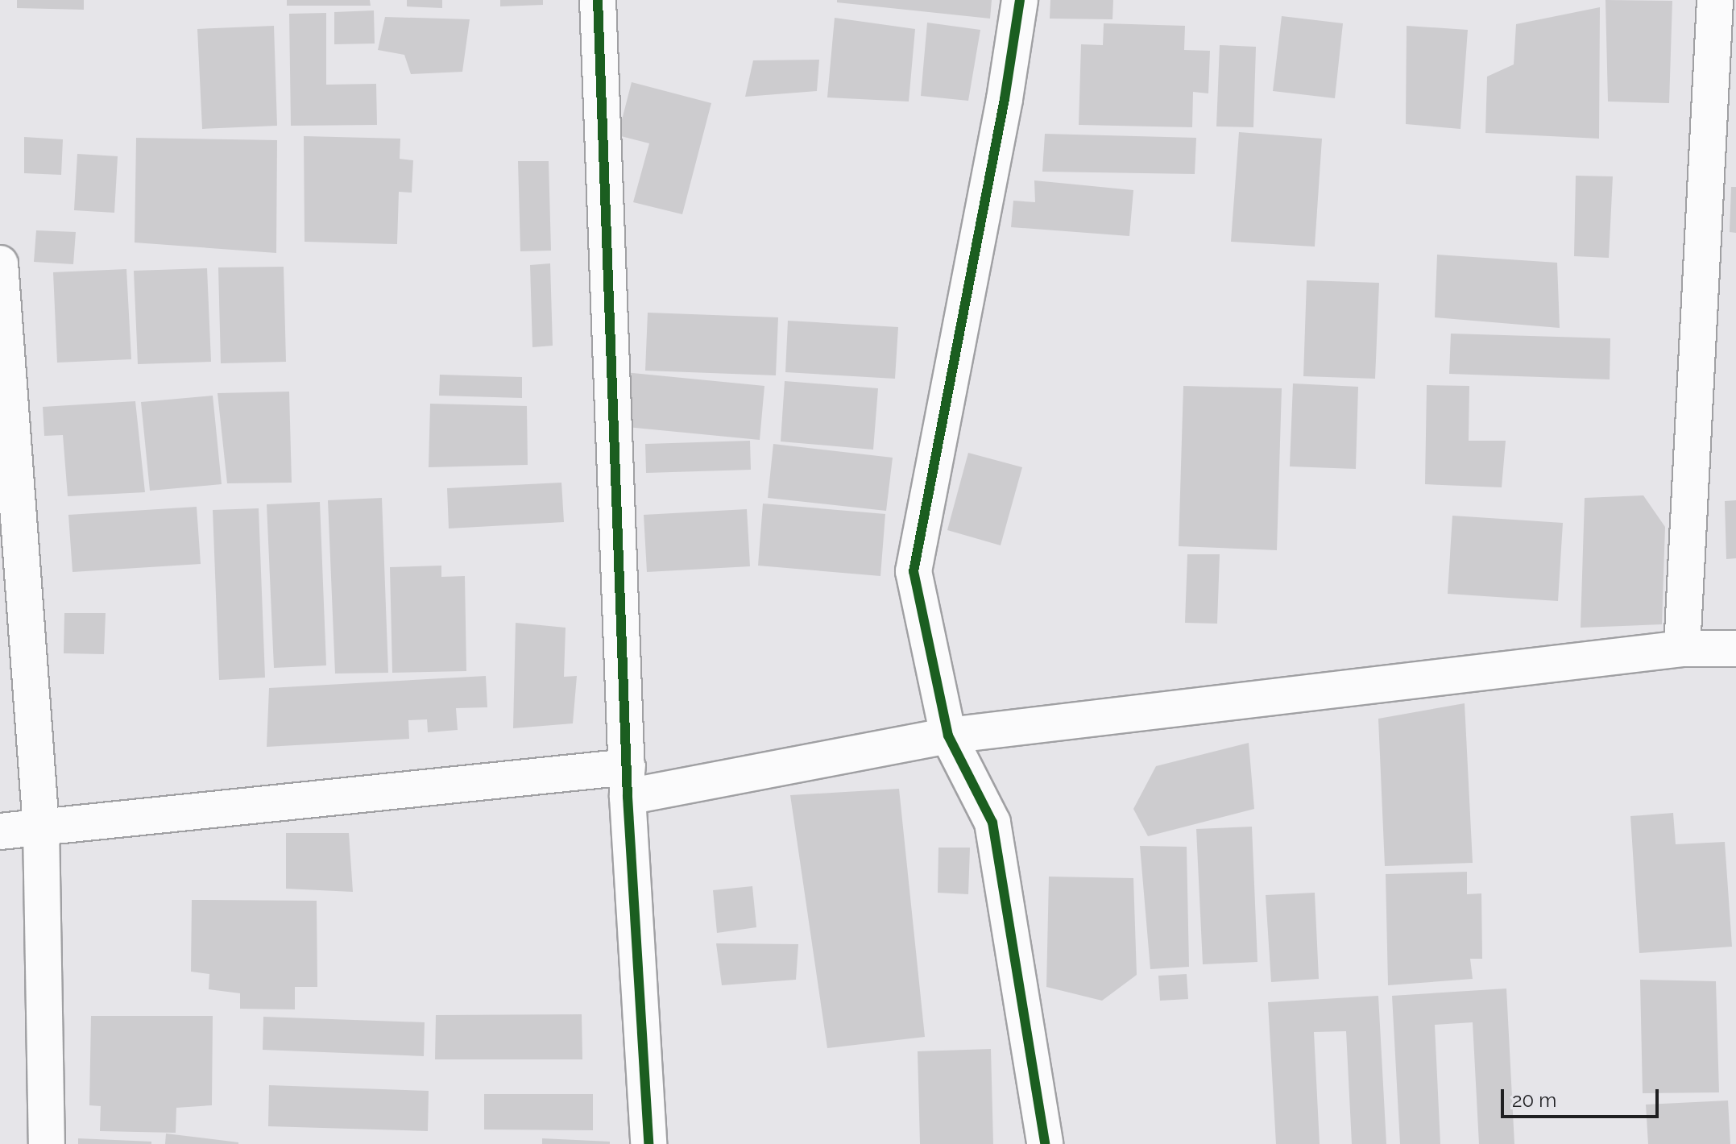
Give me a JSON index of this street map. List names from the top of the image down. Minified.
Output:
{"scale_bar":"20 m"}
